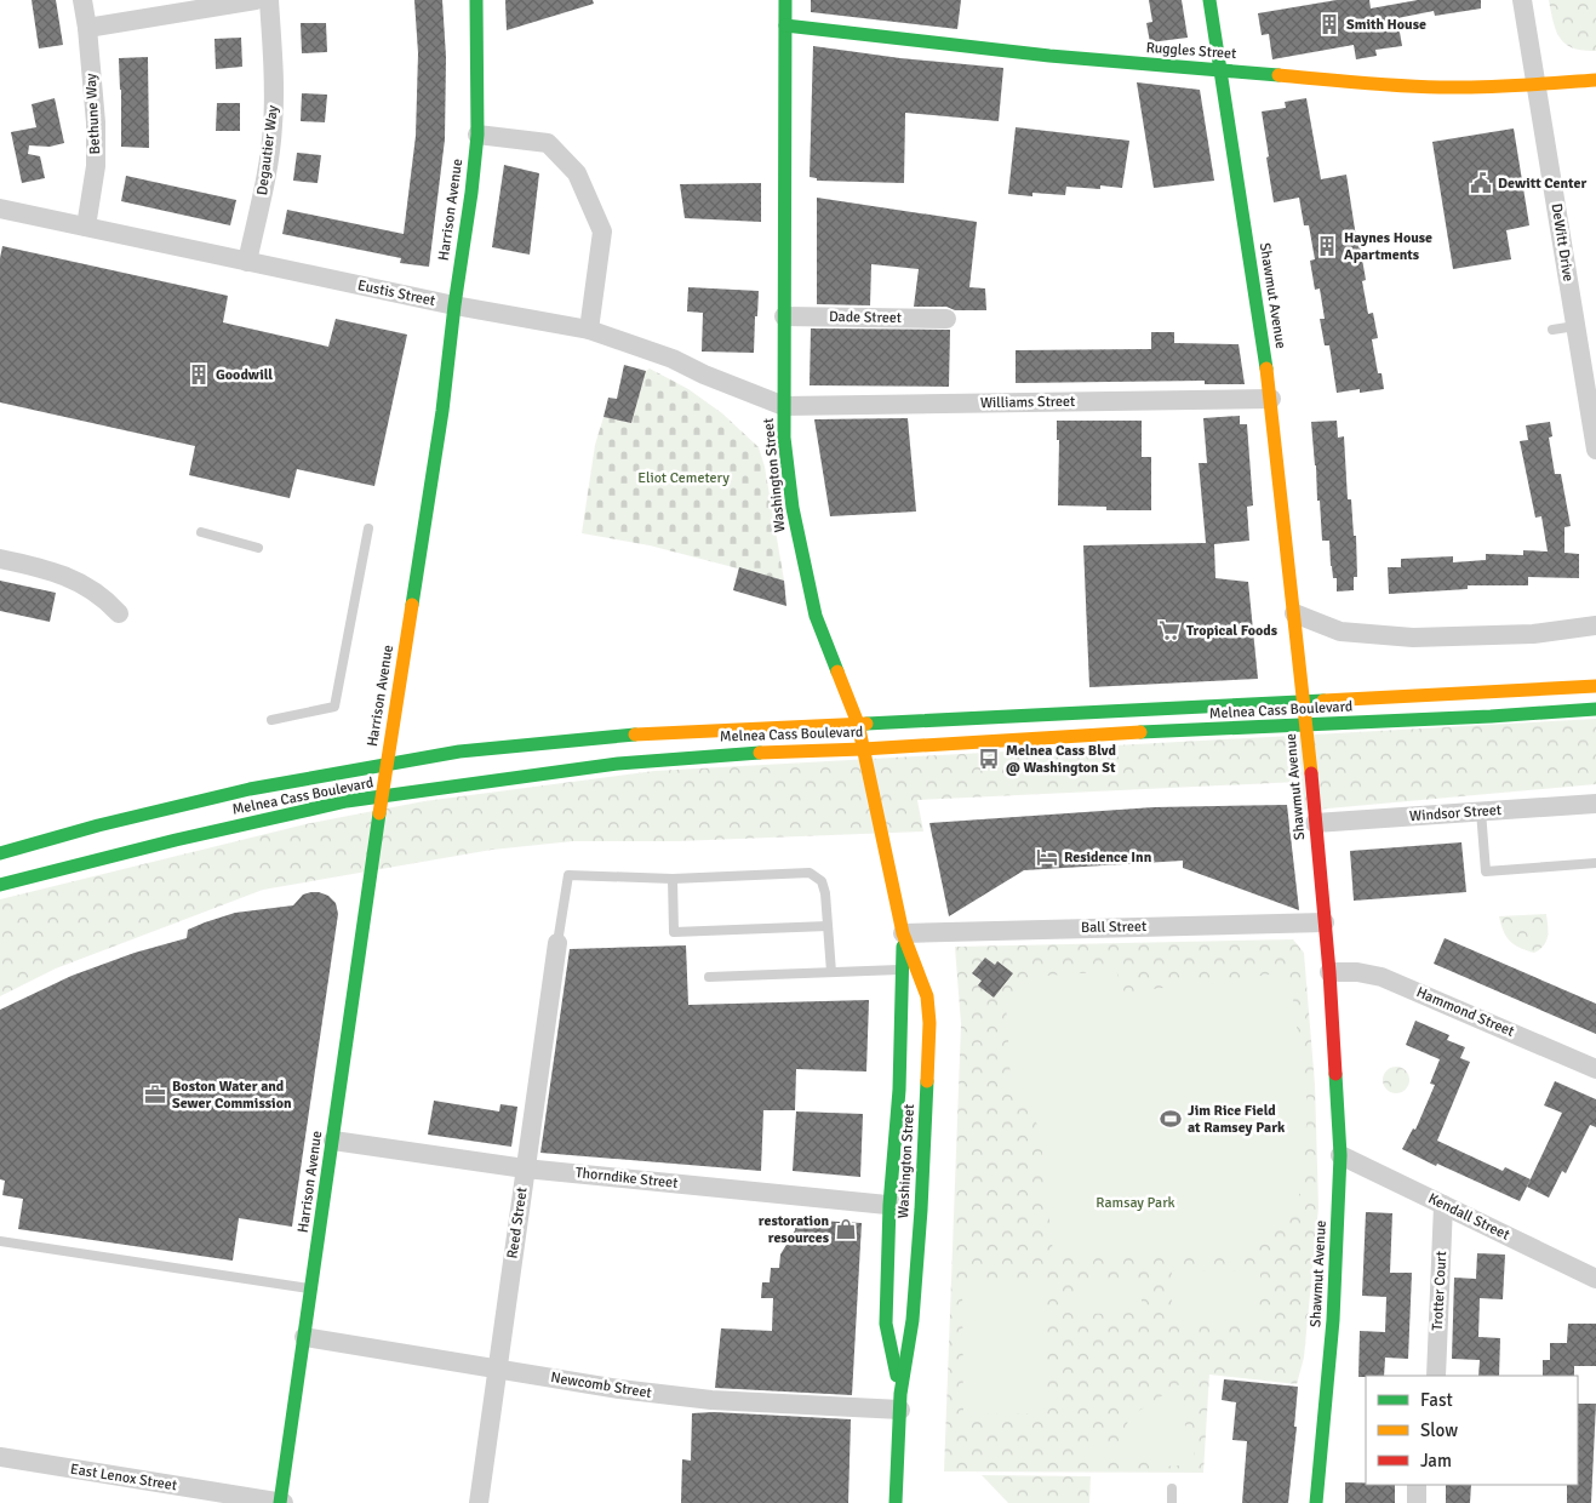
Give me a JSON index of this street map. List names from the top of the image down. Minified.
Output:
{"streets":{"main road":["Ruggles Street","Harrison Avenue","Shawmut Avenue","Washington Street","Melnea Cass Boulevard"],"street":["Bethune Way","Degautier Way","DeWitt Drive","Eustis Street","Dade Street","Williams Street","Windsor Street","Ball Street","Hammond Street","Thorndike Street","Kendall Street","Reed Street","Trotter Court","Newcomb Street","East Lenox Street"]},"crossings":[["Ruggles Street","DeWitt Drive"],["Ruggles Street","Shawmut Avenue"],["Ruggles Street","Washington Street"],["Bethune Way","Eustis Street"],["Degautier Way","Eustis Street"],["Harrison Avenue","Eustis Street"],["Harrison Avenue","Melnea Cass Boulevard"],["Harrison Avenue","Thorndike Street"],["Harrison Avenue","Newcomb Street"],["Harrison Avenue","East Lenox Street"],["Eustis Street","Williams Street"],["Eustis Street","Washington Street"],["Shawmut Avenue","Williams Street"],["Shawmut Avenue","Melnea Cass Boulevard"],["Shawmut Avenue","Windsor Street"],["Shawmut Avenue","Ball Street"],["Shawmut Avenue","Hammond Street"],["Shawmut Avenue","Kendall Street"],["Dade Street","Washington Street"],["Williams Street","Washington Street"],["Washington Street","Melnea Cass Boulevard"],["Washington Street","Ball Street"],["Washington Street","Thorndike Street"],["Washington Street","Newcomb Street"],["Thorndike Street","Reed Street"],["Kendall Street","Trotter Court"],["Reed Street","Newcomb Street"]],"parks":["Eliot Cemetery","Ramsay Park"],"places":{"building":["Smith House","Haynes House Apartments","Goodwill"],"public building":["Dewitt Center"],"supermarket":["Tropical Foods"],"bus stop":["Melnea Cass Blvd @ Washington St"],"hotel":["Residence Inn"],"office":["Boston Water and Sewer Commission"],"sports":["Jim Rice Field at Ramsey Park"],"shop":["restoration resources"]},"legend":["Fast","Slow","Jam"]}
